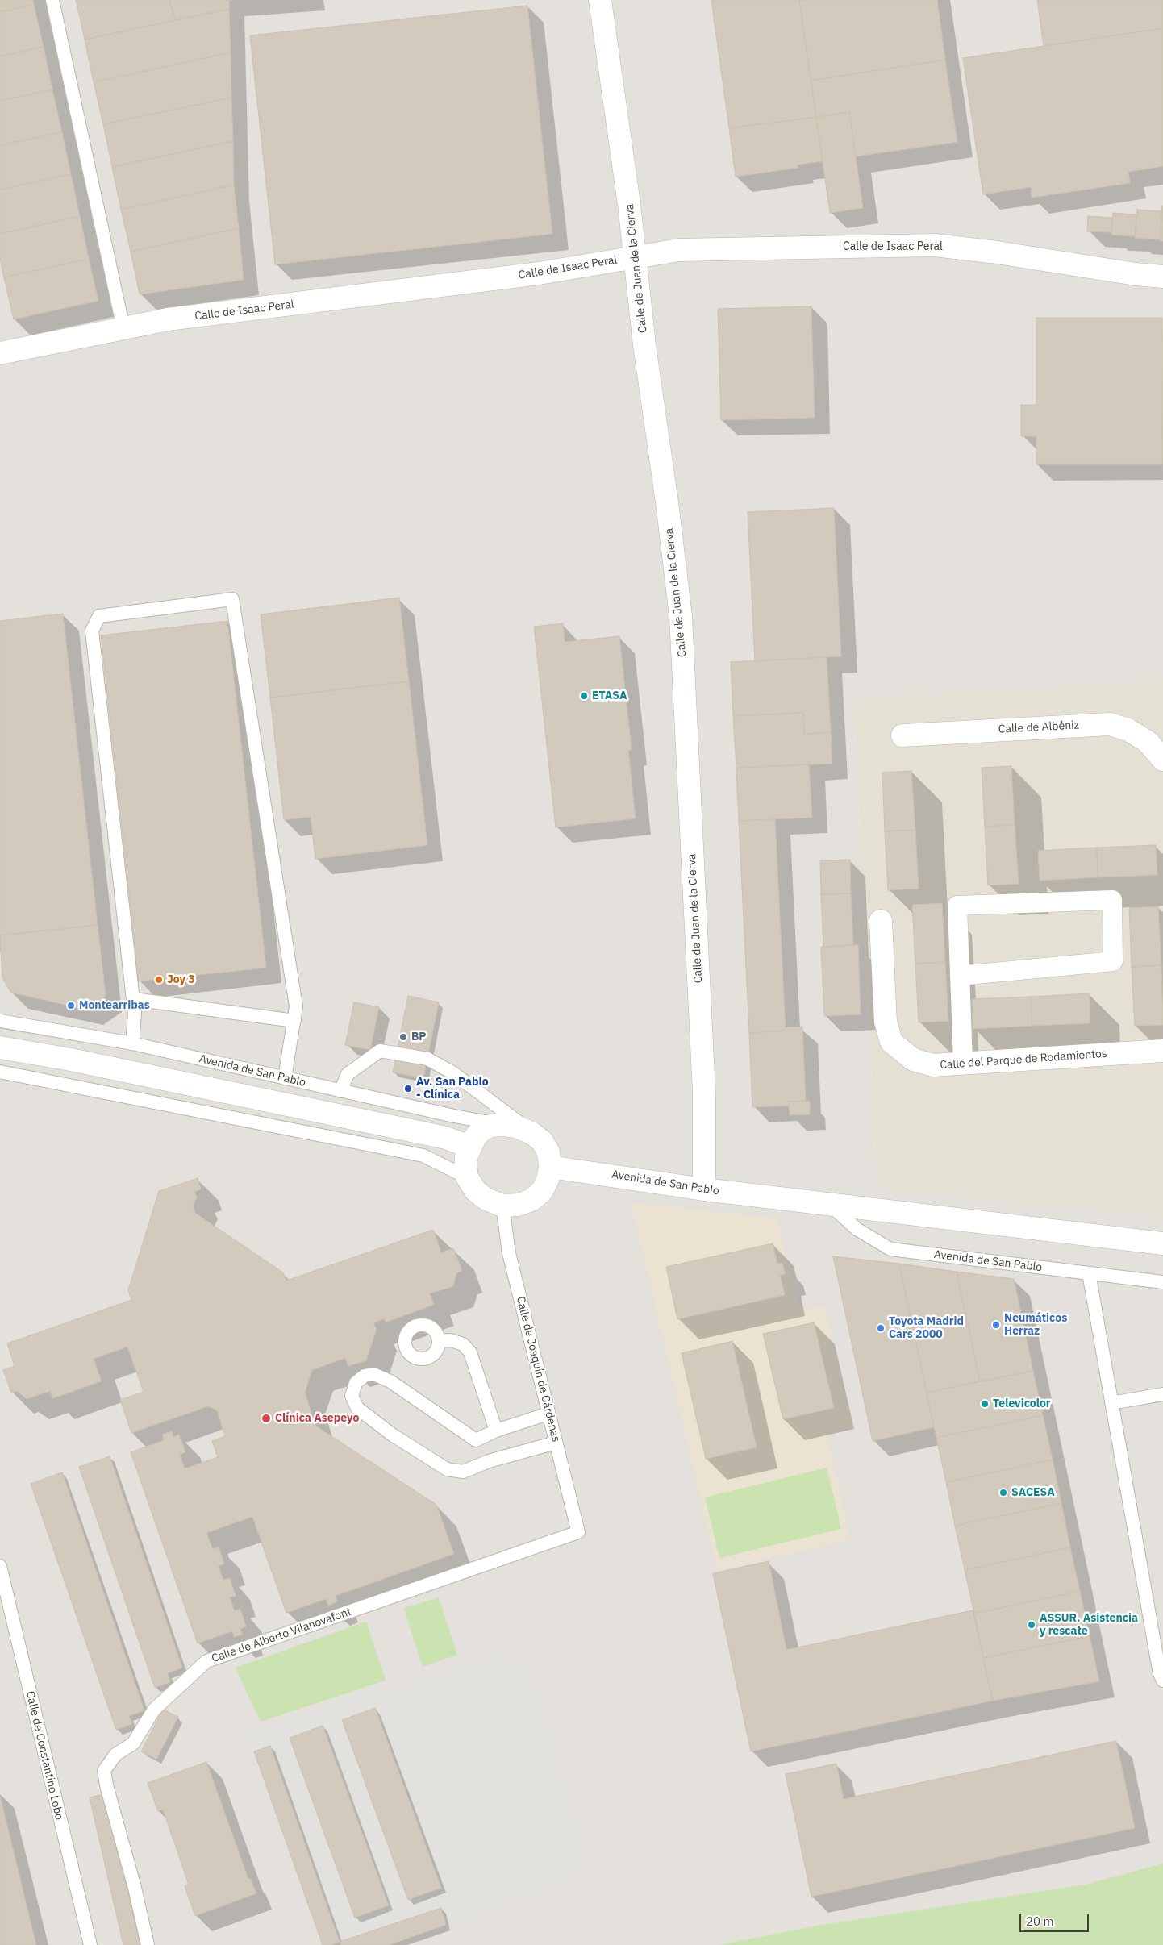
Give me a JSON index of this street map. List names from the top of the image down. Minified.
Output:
{"streets":{"street":["Calle de Isaac Peral","Calle de Juan de la Cierva","Calle de Albéniz","Calle del Parque de Rodamientos","Avenida de San Pablo"],"lane":["Calle de Joaquín de Cárdenas","Calle de Alberto Vilanovafont","Calle de Constantino Lobo"]},"crossings":[["Calle de Isaac Peral","Calle de Juan de la Cierva"],["Calle de Juan de la Cierva","Avenida de San Pablo"],["Avenida de San Pablo","Calle de Joaquín de Cárdenas"],["Calle de Joaquín de Cárdenas","Calle de Alberto Vilanovafont"]],"places":["ETASA","Joy 3","Montearribas","BP","Av. San Pablo - Clínica","Neumáticos Herraz","Toyota Madrid Cars 2000","Televicolor","Clínica Asepeyo","SACESA","ASSUR. Asistencia y rescate"],"scale_bar":"20 m"}
